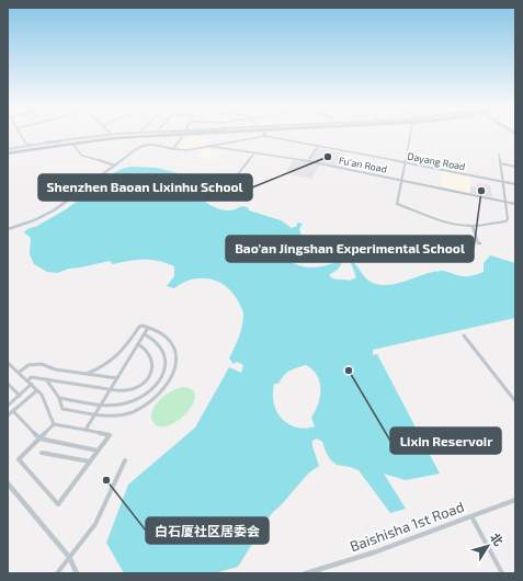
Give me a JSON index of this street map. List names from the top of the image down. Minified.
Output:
{"streets":{"street":["Dayang Road","Fu'an Road","Baishisha 1st Road"]},"crossings":[["Dayang Road","Fu'an Road"]],"places":["Shenzhen Baoan Lixinhu School","Bao’an Jingshan Experimental School","Lixin Reservoir","白石厦社区居委会"],"north":"top right"}
